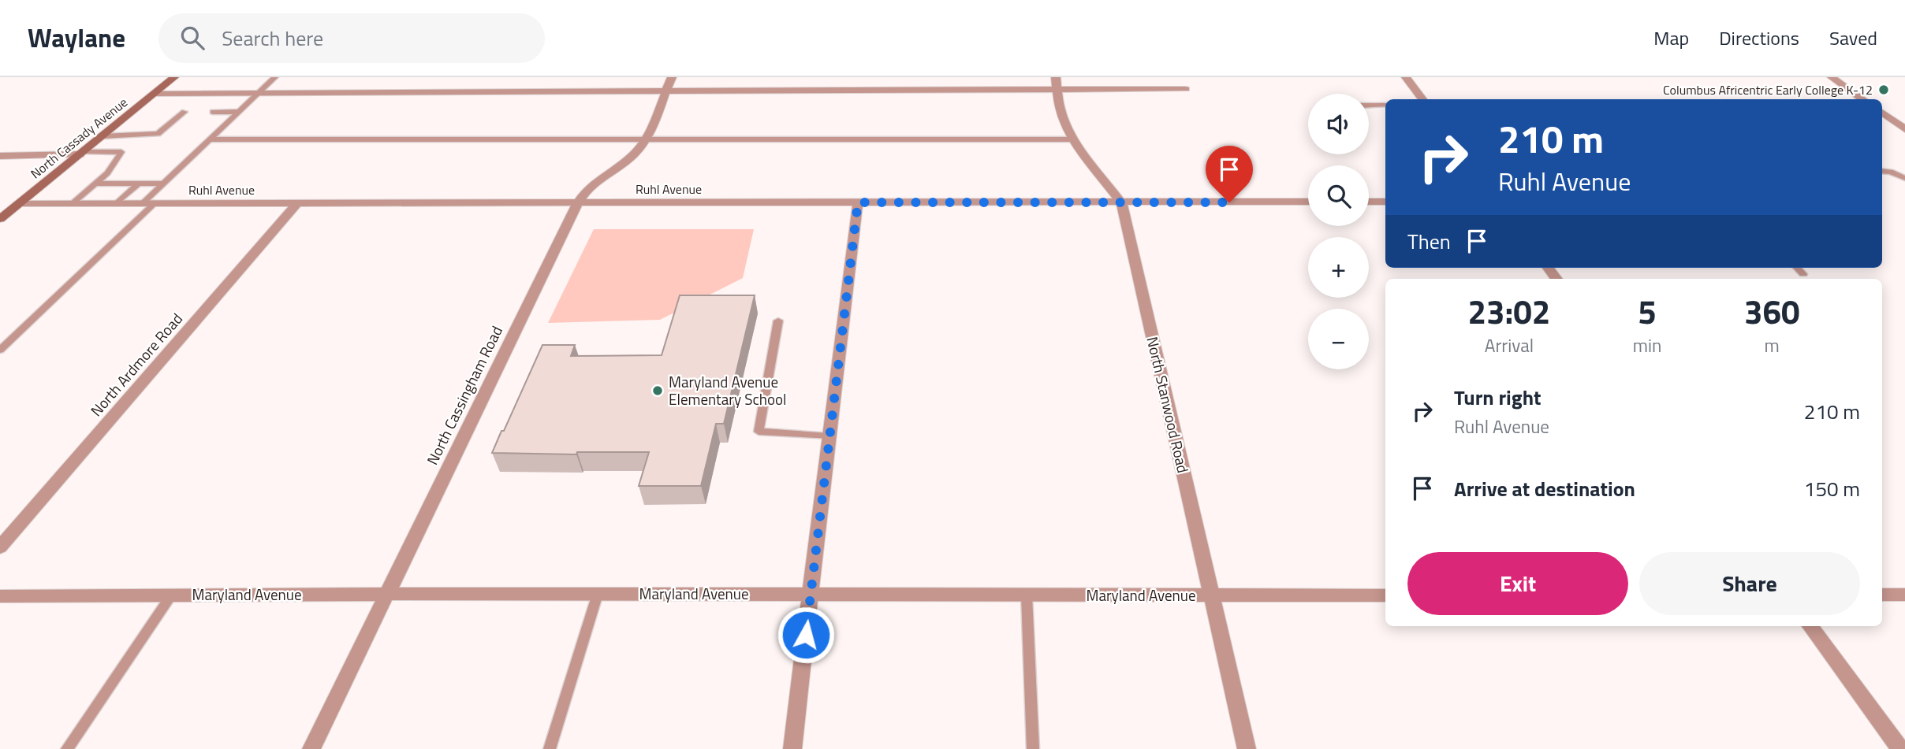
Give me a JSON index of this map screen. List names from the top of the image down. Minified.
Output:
{"streets":{"street":["North Cassady Avenue","Ruhl Avenue","North Ardmore Road","North Cassingham Road","North Stanwood Road","Maryland Avenue"]},"crossings":[["North Cassady Avenue","Ruhl Avenue"],["Ruhl Avenue","North Ardmore Road"],["Ruhl Avenue","North Cassingham Road"],["Ruhl Avenue","North Stanwood Road"],["North Cassingham Road","Maryland Avenue"],["North Stanwood Road","Maryland Avenue"]],"places":["Columbus Africentric Early College K-12","Maryland Avenue Elementary School"],"page":{"header":"Waylane","search":"Search here","nav":["Map","Directions","Saved"],"map_buttons":["+","−"],"turn":["210 m","Ruhl Avenue"],"then":"Then","eta":["23:02","Arrival","5","min","360","m"],"list":[{"name":"Turn right","note":"Ruhl Avenue","value":"210 m"},{"name":"Arrive at destination","value":"150 m"}],"buttons":["Exit","Share"]}}
